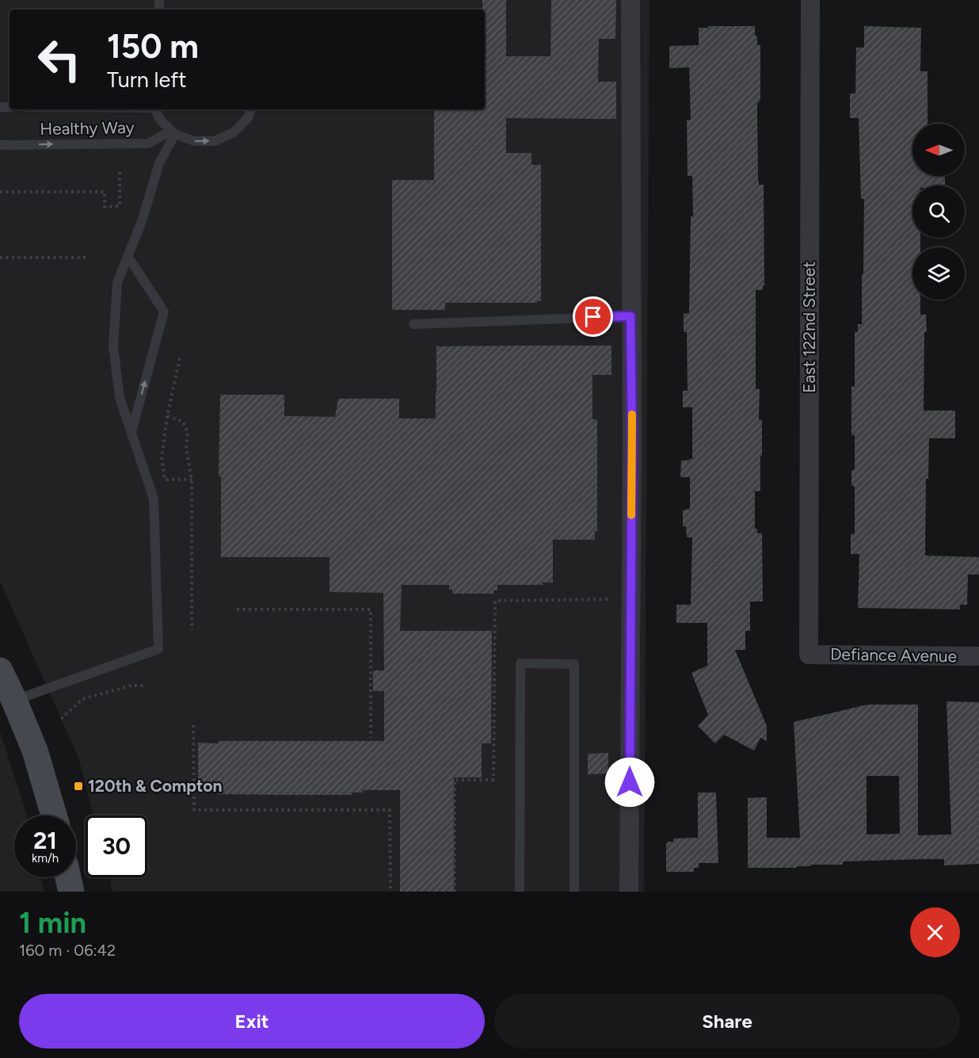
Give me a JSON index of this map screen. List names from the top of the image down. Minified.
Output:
{"streets":{"street":["East 122nd Street","Defiance Avenue"],"lane":["Healthy Way"]},"crossings":[["East 122nd Street","Defiance Avenue"]],"one_way":["Healthy Way"],"places":{"transit":["120th & Compton"]},"north":"left","page":{"turn":["150 m","Turn left"],"speed":"21 km/h","limit":"30","heading":["1 min","160 m · 06:42"],"buttons":["Exit","Share"]}}
